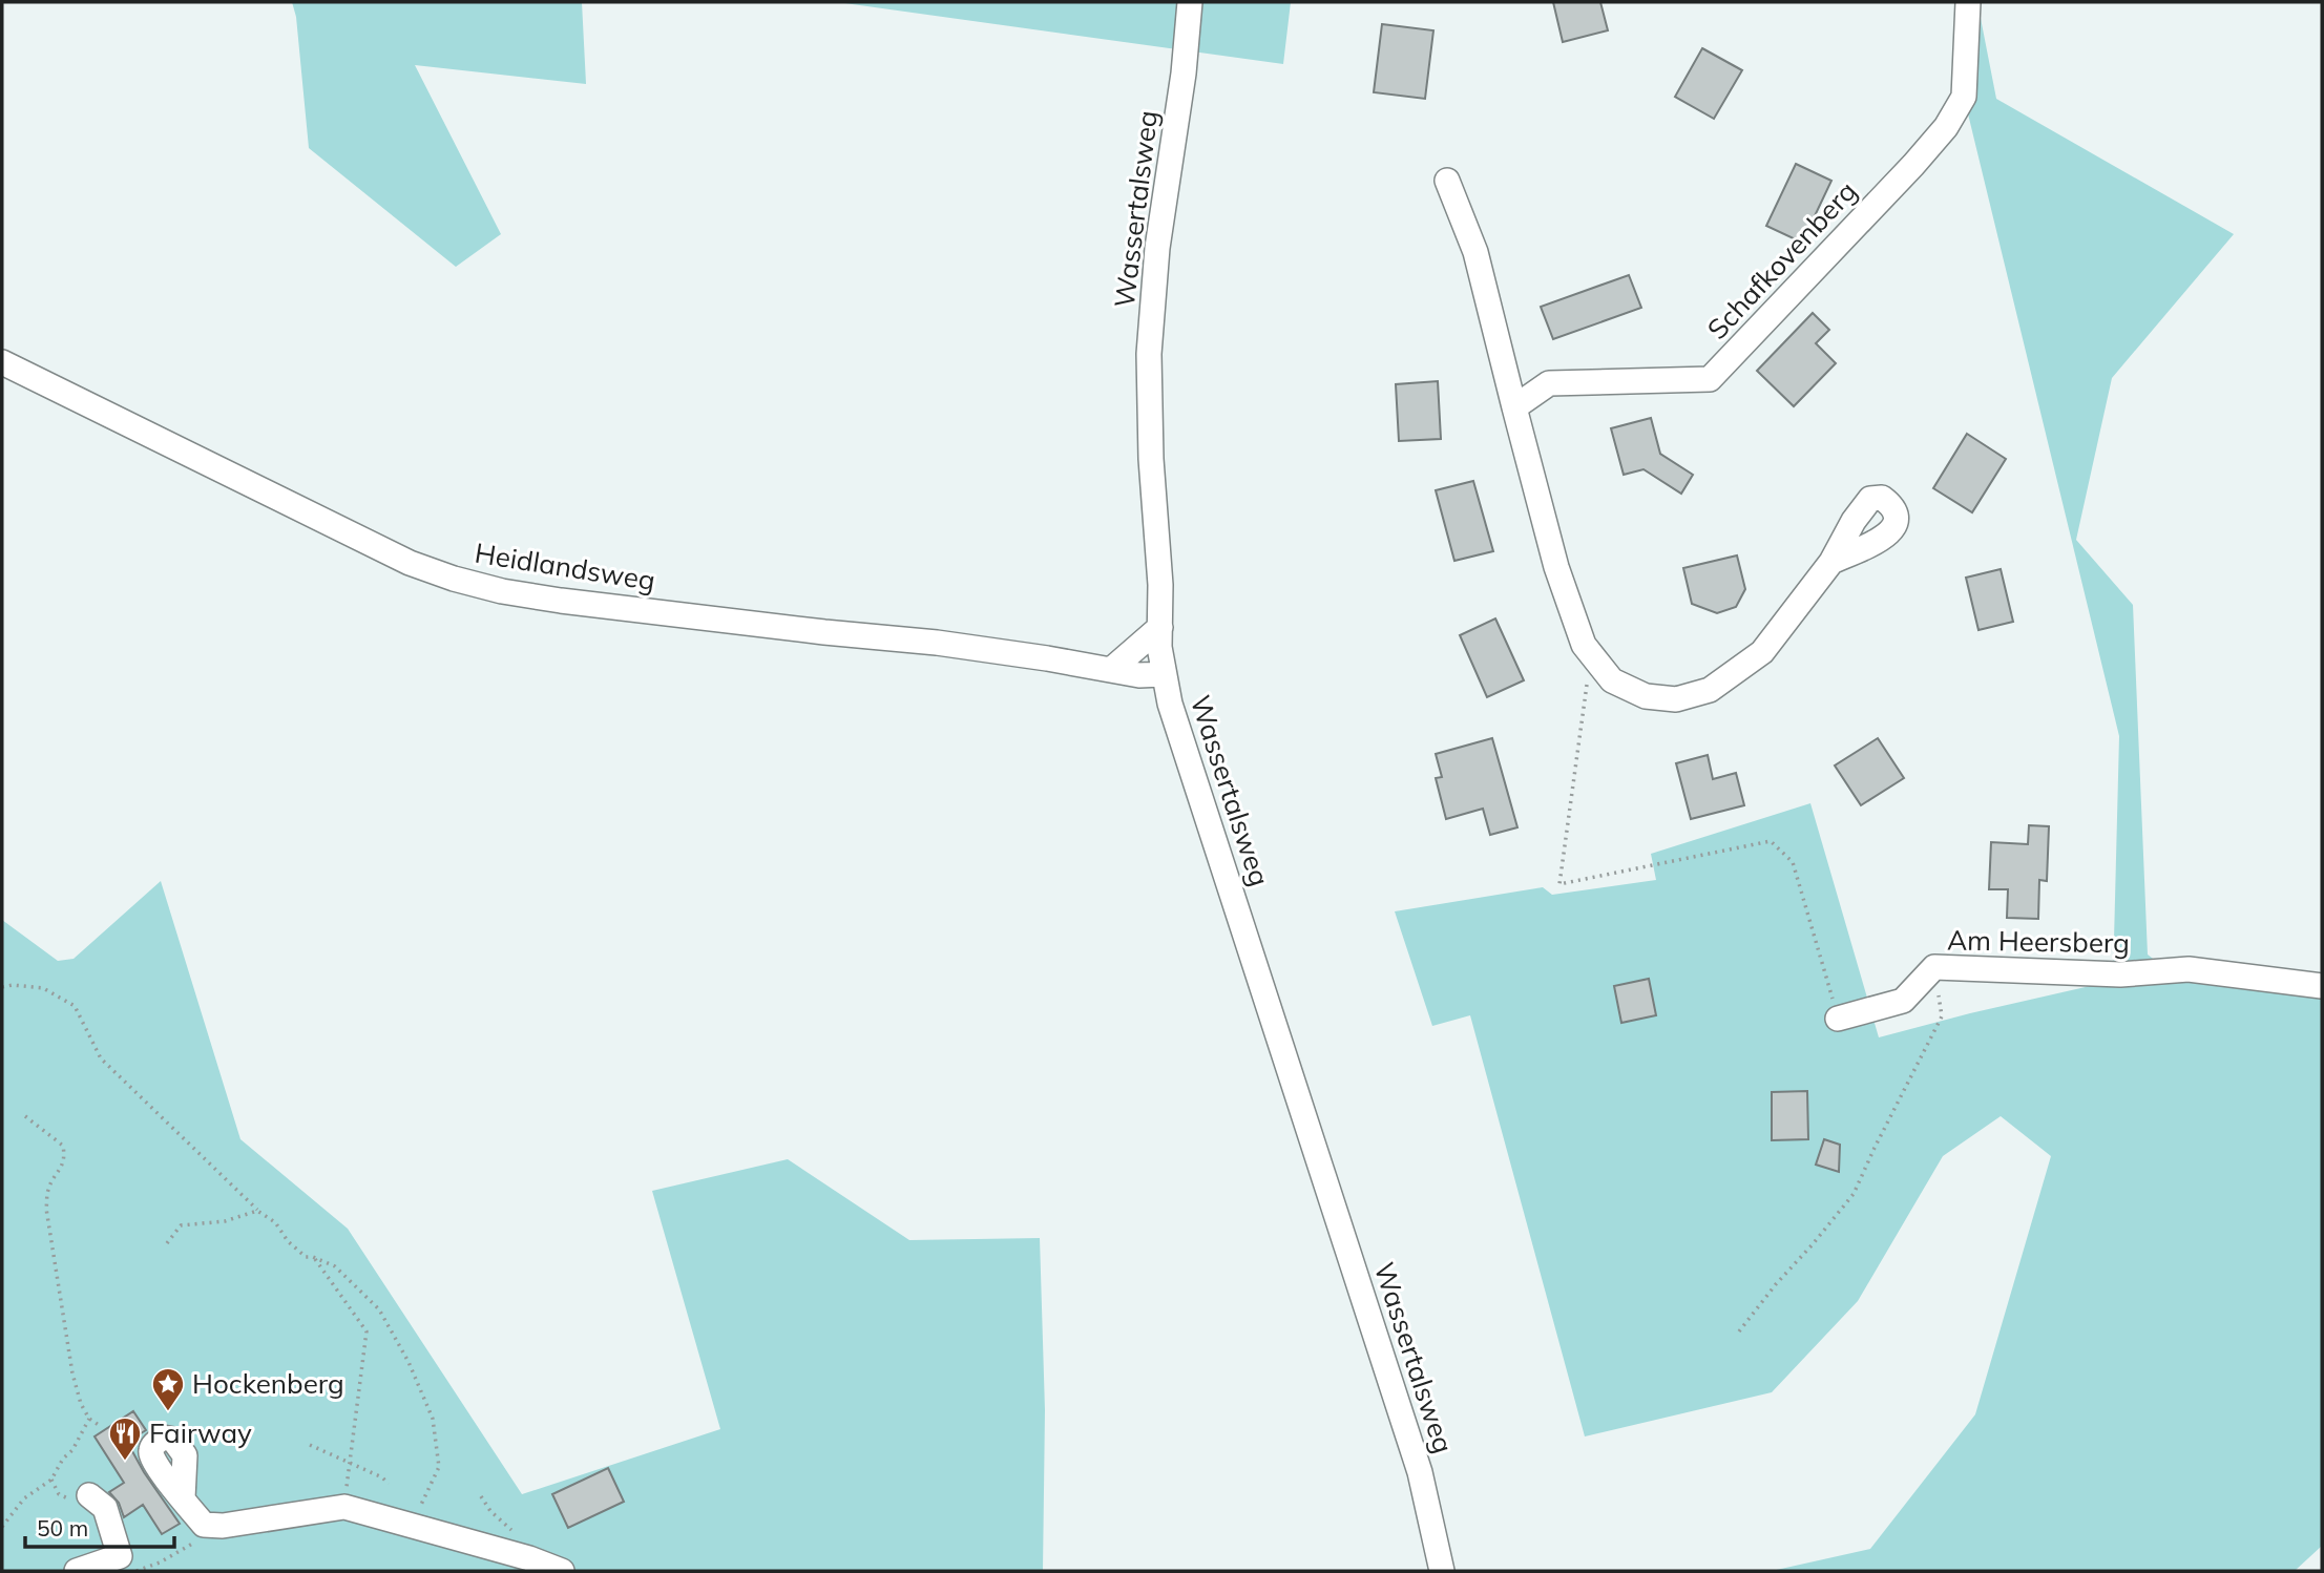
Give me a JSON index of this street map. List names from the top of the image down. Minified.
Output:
{"streets":{"street":["Wassertalsweg","Schafkovenberg","Heidlandsweg","Am Heersberg"]},"crossings":[["Wassertalsweg","Heidlandsweg"]],"places":{"place":["Hockenberg"],"restaurant":["Fairway"]},"scale_bar":"50 m"}
